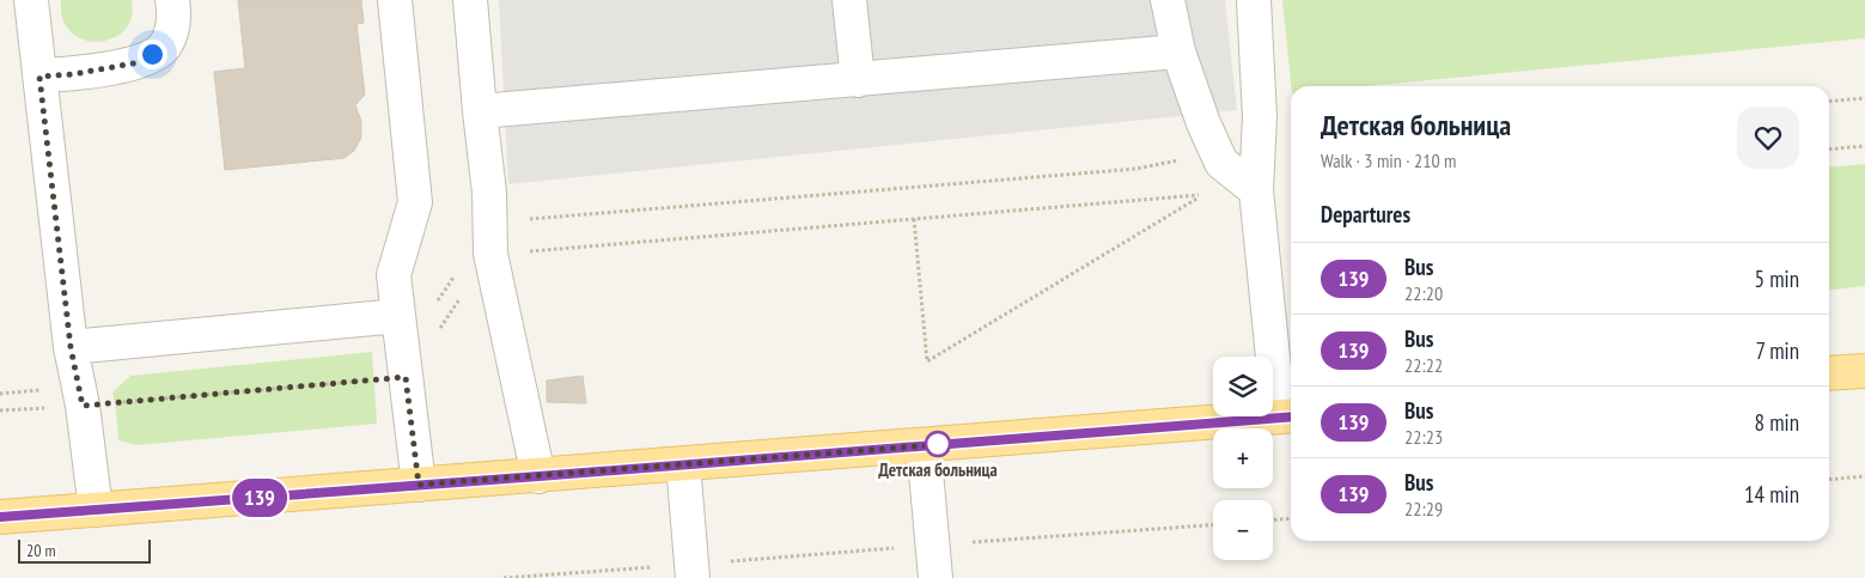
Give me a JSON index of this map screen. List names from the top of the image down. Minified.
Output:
{"places":["Детская больница"],"lines":["bus line 139"],"scale_bar":"20 m","page":{"on_map":"139","heading":[["Детская больница","Walk · 3 min · 210 m"],"Departures"],"list":[{"mark":"139","name":"Bus","note":"22:20","value":"5 min"},{"mark":"139","name":"Bus","note":"22:22","value":"7 min"},{"mark":"139","name":"Bus","note":"22:23","value":"8 min"},{"mark":"139","name":"Bus","note":"22:29","value":"14 min"}],"map_buttons":["+","−"],"scale":"20 m"}}
